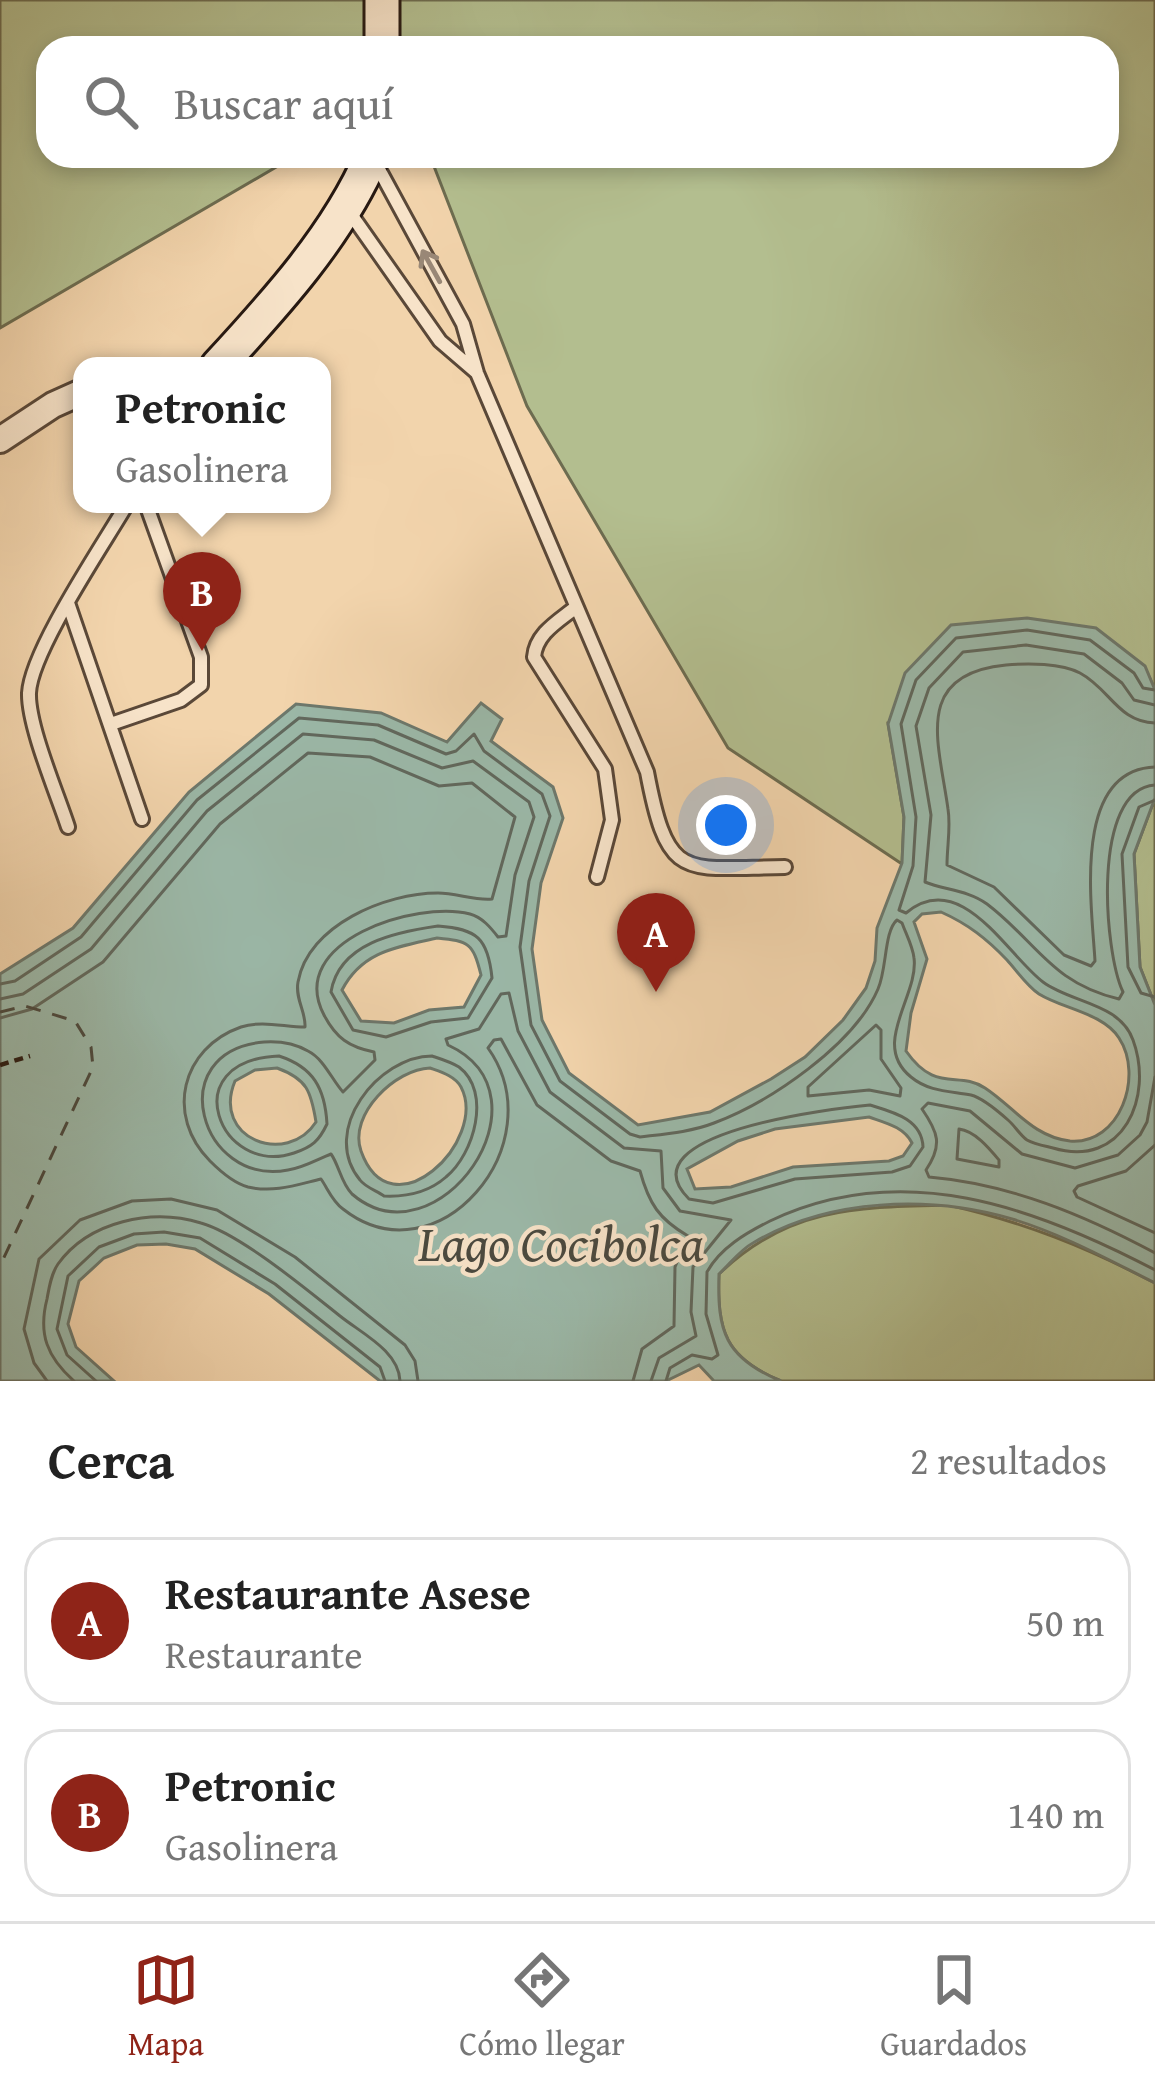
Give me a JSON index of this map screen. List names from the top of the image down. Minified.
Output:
{"water":["Lago Cocibolca"],"page":{"search":"Buscar aquí","popup":["Petronic","Gasolinera"],"pins":["B","A"],"heading":["Cerca","2 resultados"],"list":[{"mark":"A","name":"Restaurante Asese","note":"Restaurante","value":"50 m"},{"mark":"B","name":"Petronic","note":"Gasolinera","value":"140 m"}],"nav":["Mapa","Cómo llegar","Guardados"]}}
